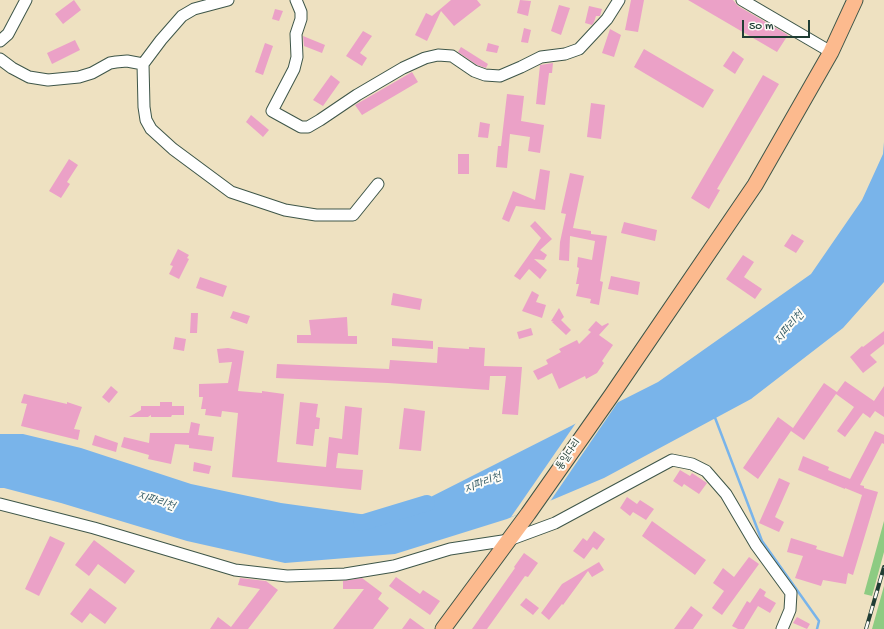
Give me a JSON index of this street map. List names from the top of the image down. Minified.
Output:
{"streets":{"main road":["통일다리"]},"water":["지파리천"],"scale_bar":"50 m"}
